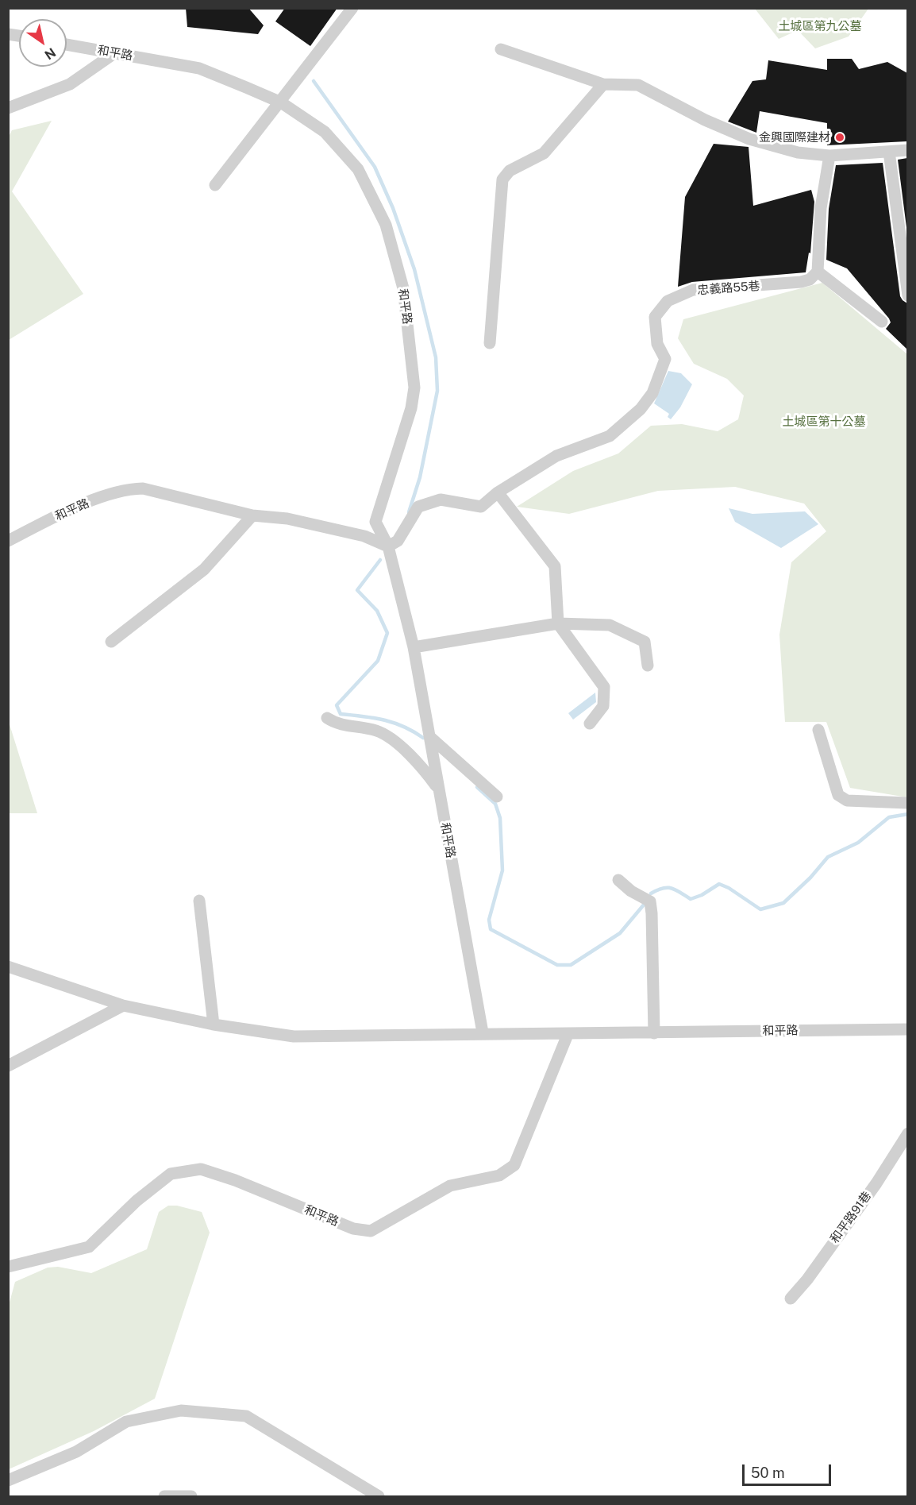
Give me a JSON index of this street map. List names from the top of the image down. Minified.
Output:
{"streets":{"street":["和平路","忠義路55巷","和平路91巷"]},"crossings":[["和平路","忠義路55巷"]],"parks":["土城區第九公墓","土城區第十公墓"],"places":["金興國際建材"],"scale_bar":"50 m","north":"bottom right"}
